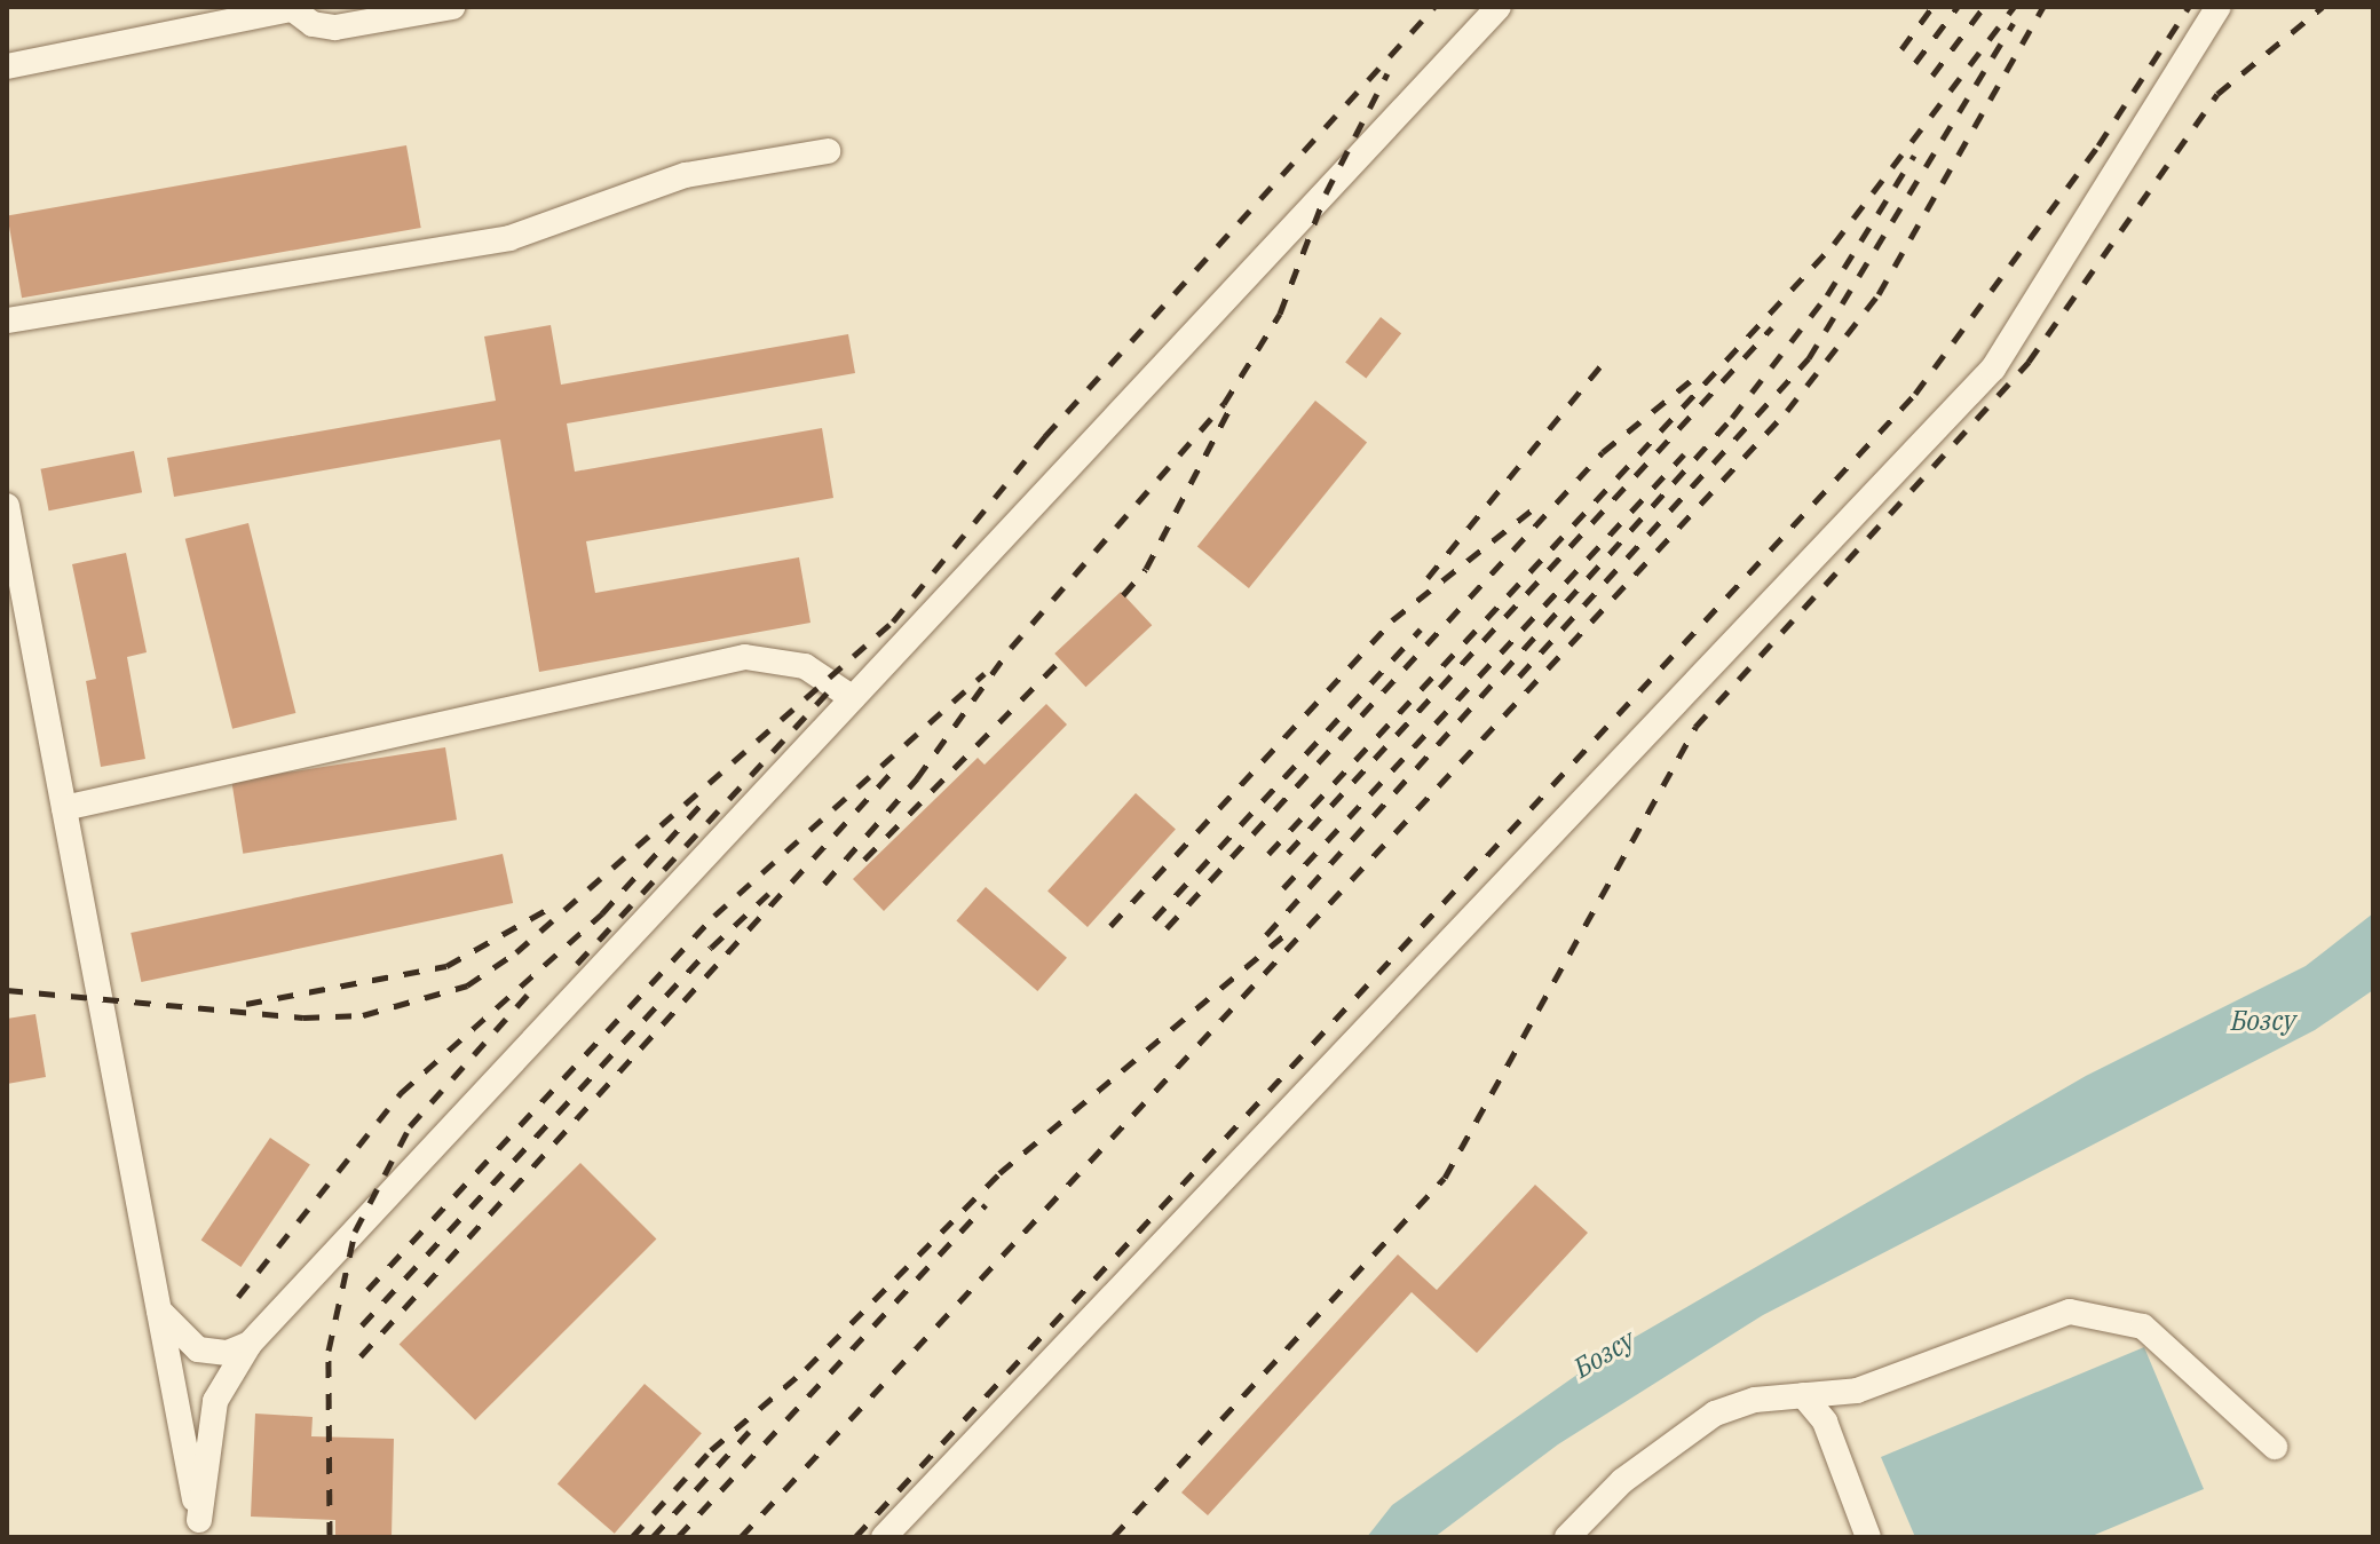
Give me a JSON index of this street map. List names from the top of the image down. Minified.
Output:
{"water":["Бозсу"]}
